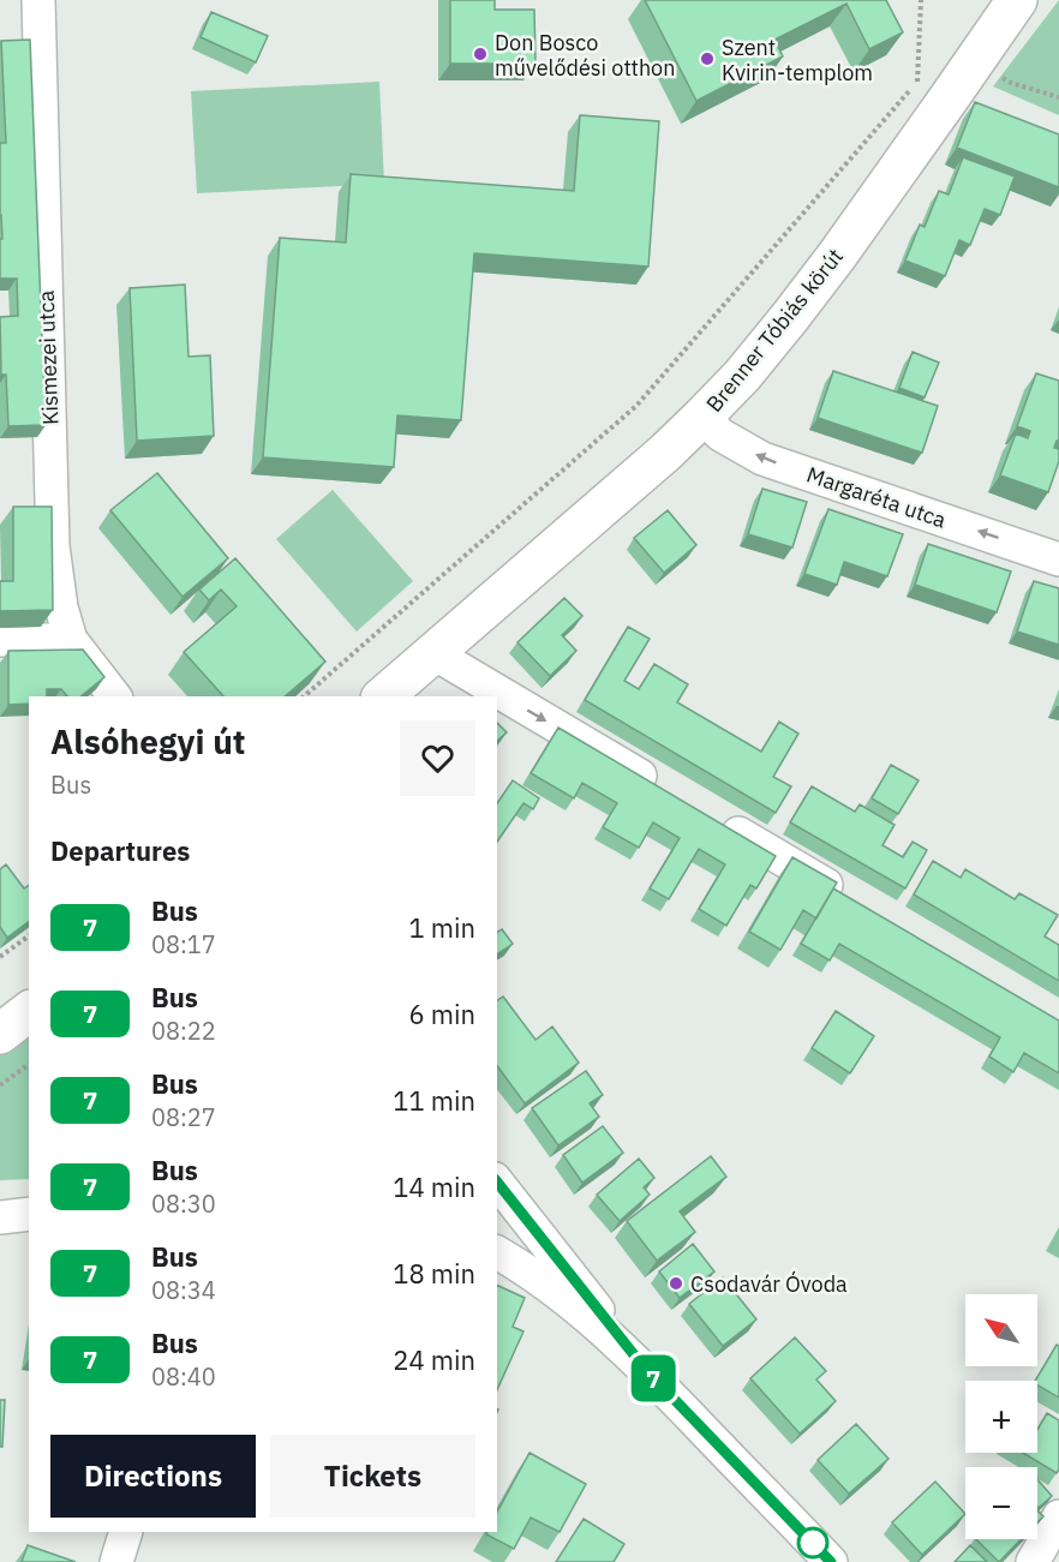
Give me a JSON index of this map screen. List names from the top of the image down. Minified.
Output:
{"streets":{"street":["Brenner Tóbiás körút","Kismezei utca","Margaréta utca"]},"crossings":[["Brenner Tóbiás körút","Margaréta utca"]],"one_way":["Margaréta utca"],"places":["Don Bosco művelődési otthon","Szent Kvirin-templom","Csodavár Óvoda"],"lines":["bus line 7"],"north":"top left","page":{"on_map":"7","heading":[["Alsóhegyi út","Bus"],"Departures"],"list":[{"mark":"7","name":"Bus","note":"08:17","value":"1 min"},{"mark":"7","name":"Bus","note":"08:22","value":"6 min"},{"mark":"7","name":"Bus","note":"08:27","value":"11 min"},{"mark":"7","name":"Bus","note":"08:30","value":"14 min"},{"mark":"7","name":"Bus","note":"08:34","value":"18 min"},{"mark":"7","name":"Bus","note":"08:40","value":"24 min"}],"map_buttons":["+","−"],"buttons":["Directions","Tickets"]}}
